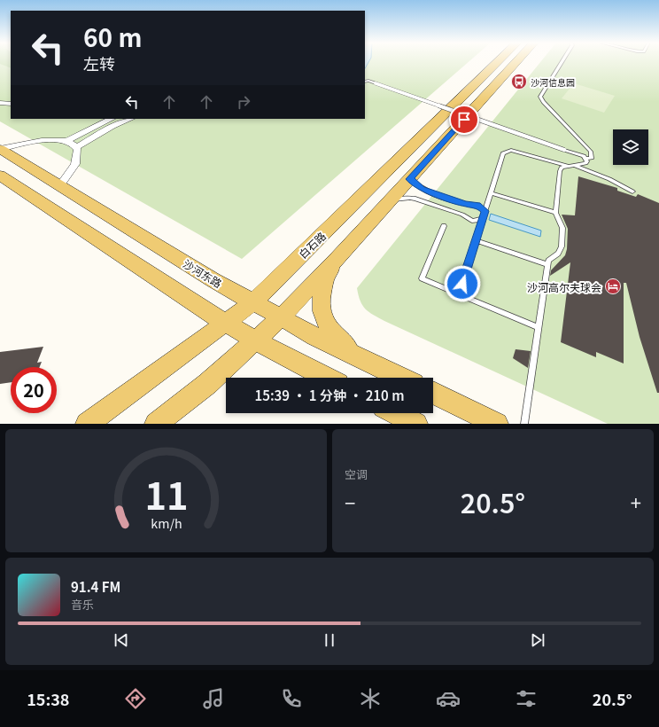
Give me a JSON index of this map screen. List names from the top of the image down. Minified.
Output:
{"streets":{"main road":["白石路","沙河东路"]},"crossings":[["白石路","沙河东路"]],"places":{"bus stop":["沙河信息园"],"hotel":["沙河高尔夫球会"]},"page":{"turn":["60 m","左转"],"limit":"20","trip":"15:39 · 1 分钟 · 210 m","tile":"空调","heat":["−","20.5°","+"],"song":["91.4 FM","音乐"],"tabs":["15:38","20.5°"],"gauge":["11","km/h"]}}
